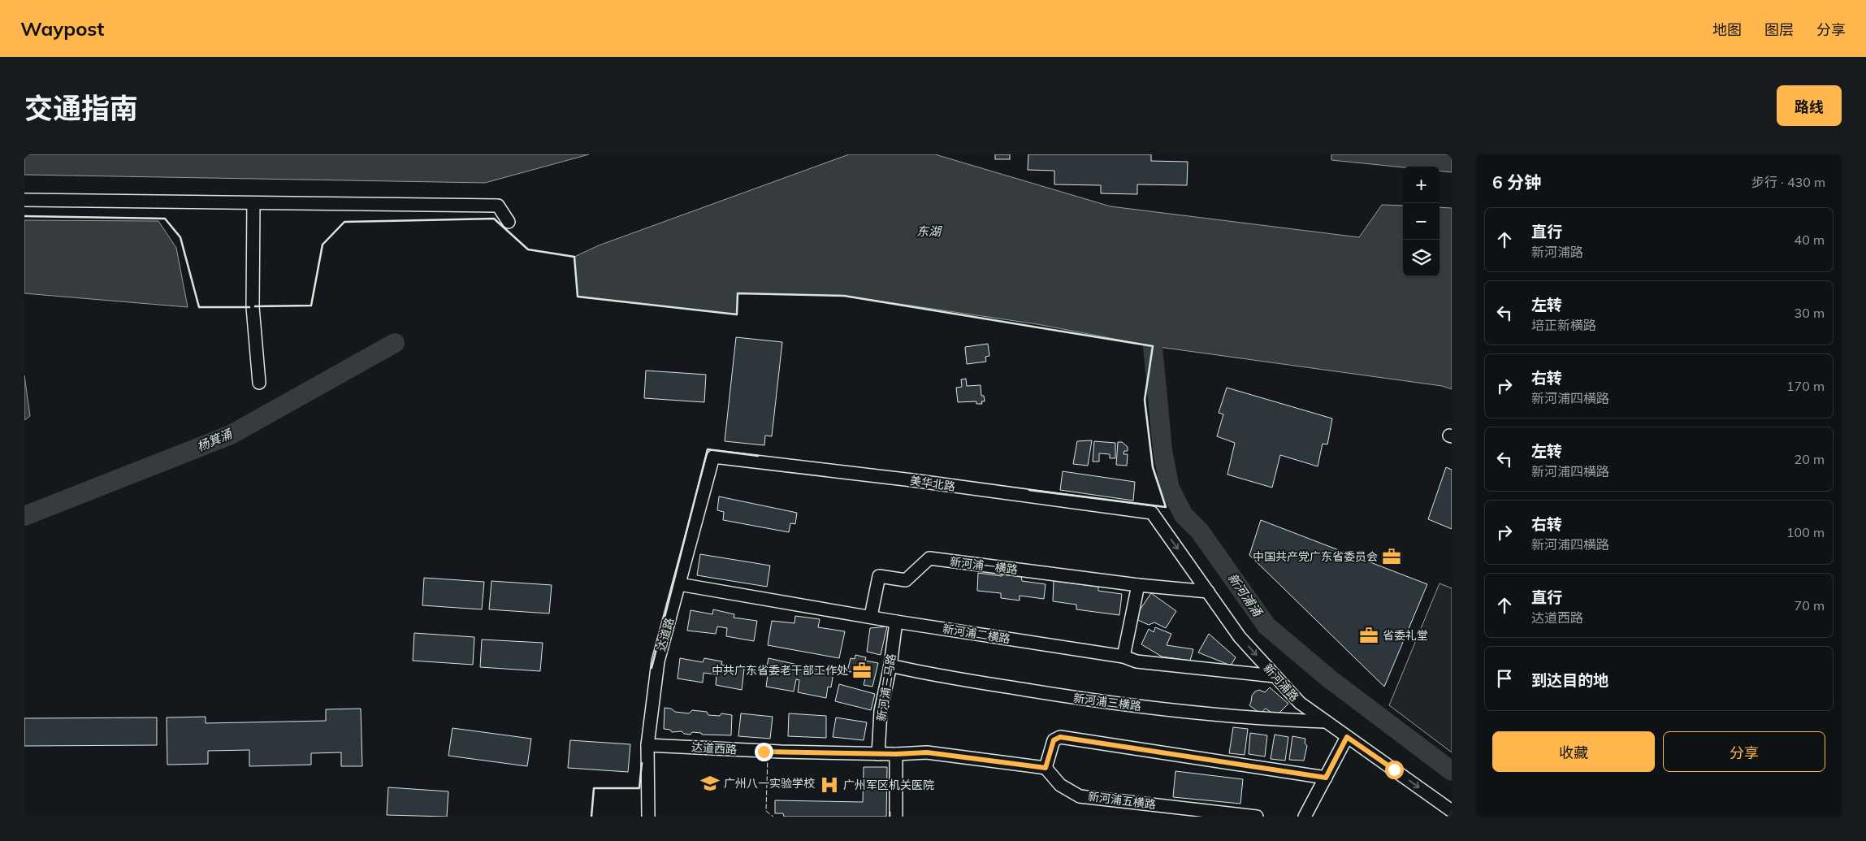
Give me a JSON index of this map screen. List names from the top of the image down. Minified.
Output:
{"streets":{"street":["美华北路","新河浦一横路","新河浦二横路","达道路","新河浦路","新河浦三马路","新河浦三横路","达道西路","新河浦五横路"]},"crossings":[["美华北路","达道路"],["美华北路","新河浦路"],["新河浦一横路","新河浦二横路"],["新河浦二横路","达道路"],["新河浦二横路","新河浦路"],["新河浦二横路","新河浦三马路"],["达道路","达道西路"],["新河浦路","新河浦三横路"],["新河浦三马路","新河浦三横路"],["新河浦三马路","达道西路"],["达道西路","新河浦五横路"]],"one_way":["新河浦路"],"water":["东湖","杨箕涌","新河浦涌"],"places":{"office":["中国共产党广东省委员会","省委礼堂","中共广东省委老干部工作处"],"school or university":["广州八一实验学校"],"hospital":["广州军区机关医院"]},"page":{"header":"Waypost","nav":["地图","图层","分享"],"title":"交通指南","buttons":["路线",["收藏","分享"]],"heading":["6 分钟","步行 · 430 m"],"map_buttons":["+","−"],"list":[["直行","新河浦路","40 m"],["左转","培正新横路","30 m"],["右转","新河浦四横路","170 m"],["左转","新河浦四横路","20 m"],["右转","新河浦四横路","100 m"],["直行","达道西路","70 m"],"到达目的地"]}}
